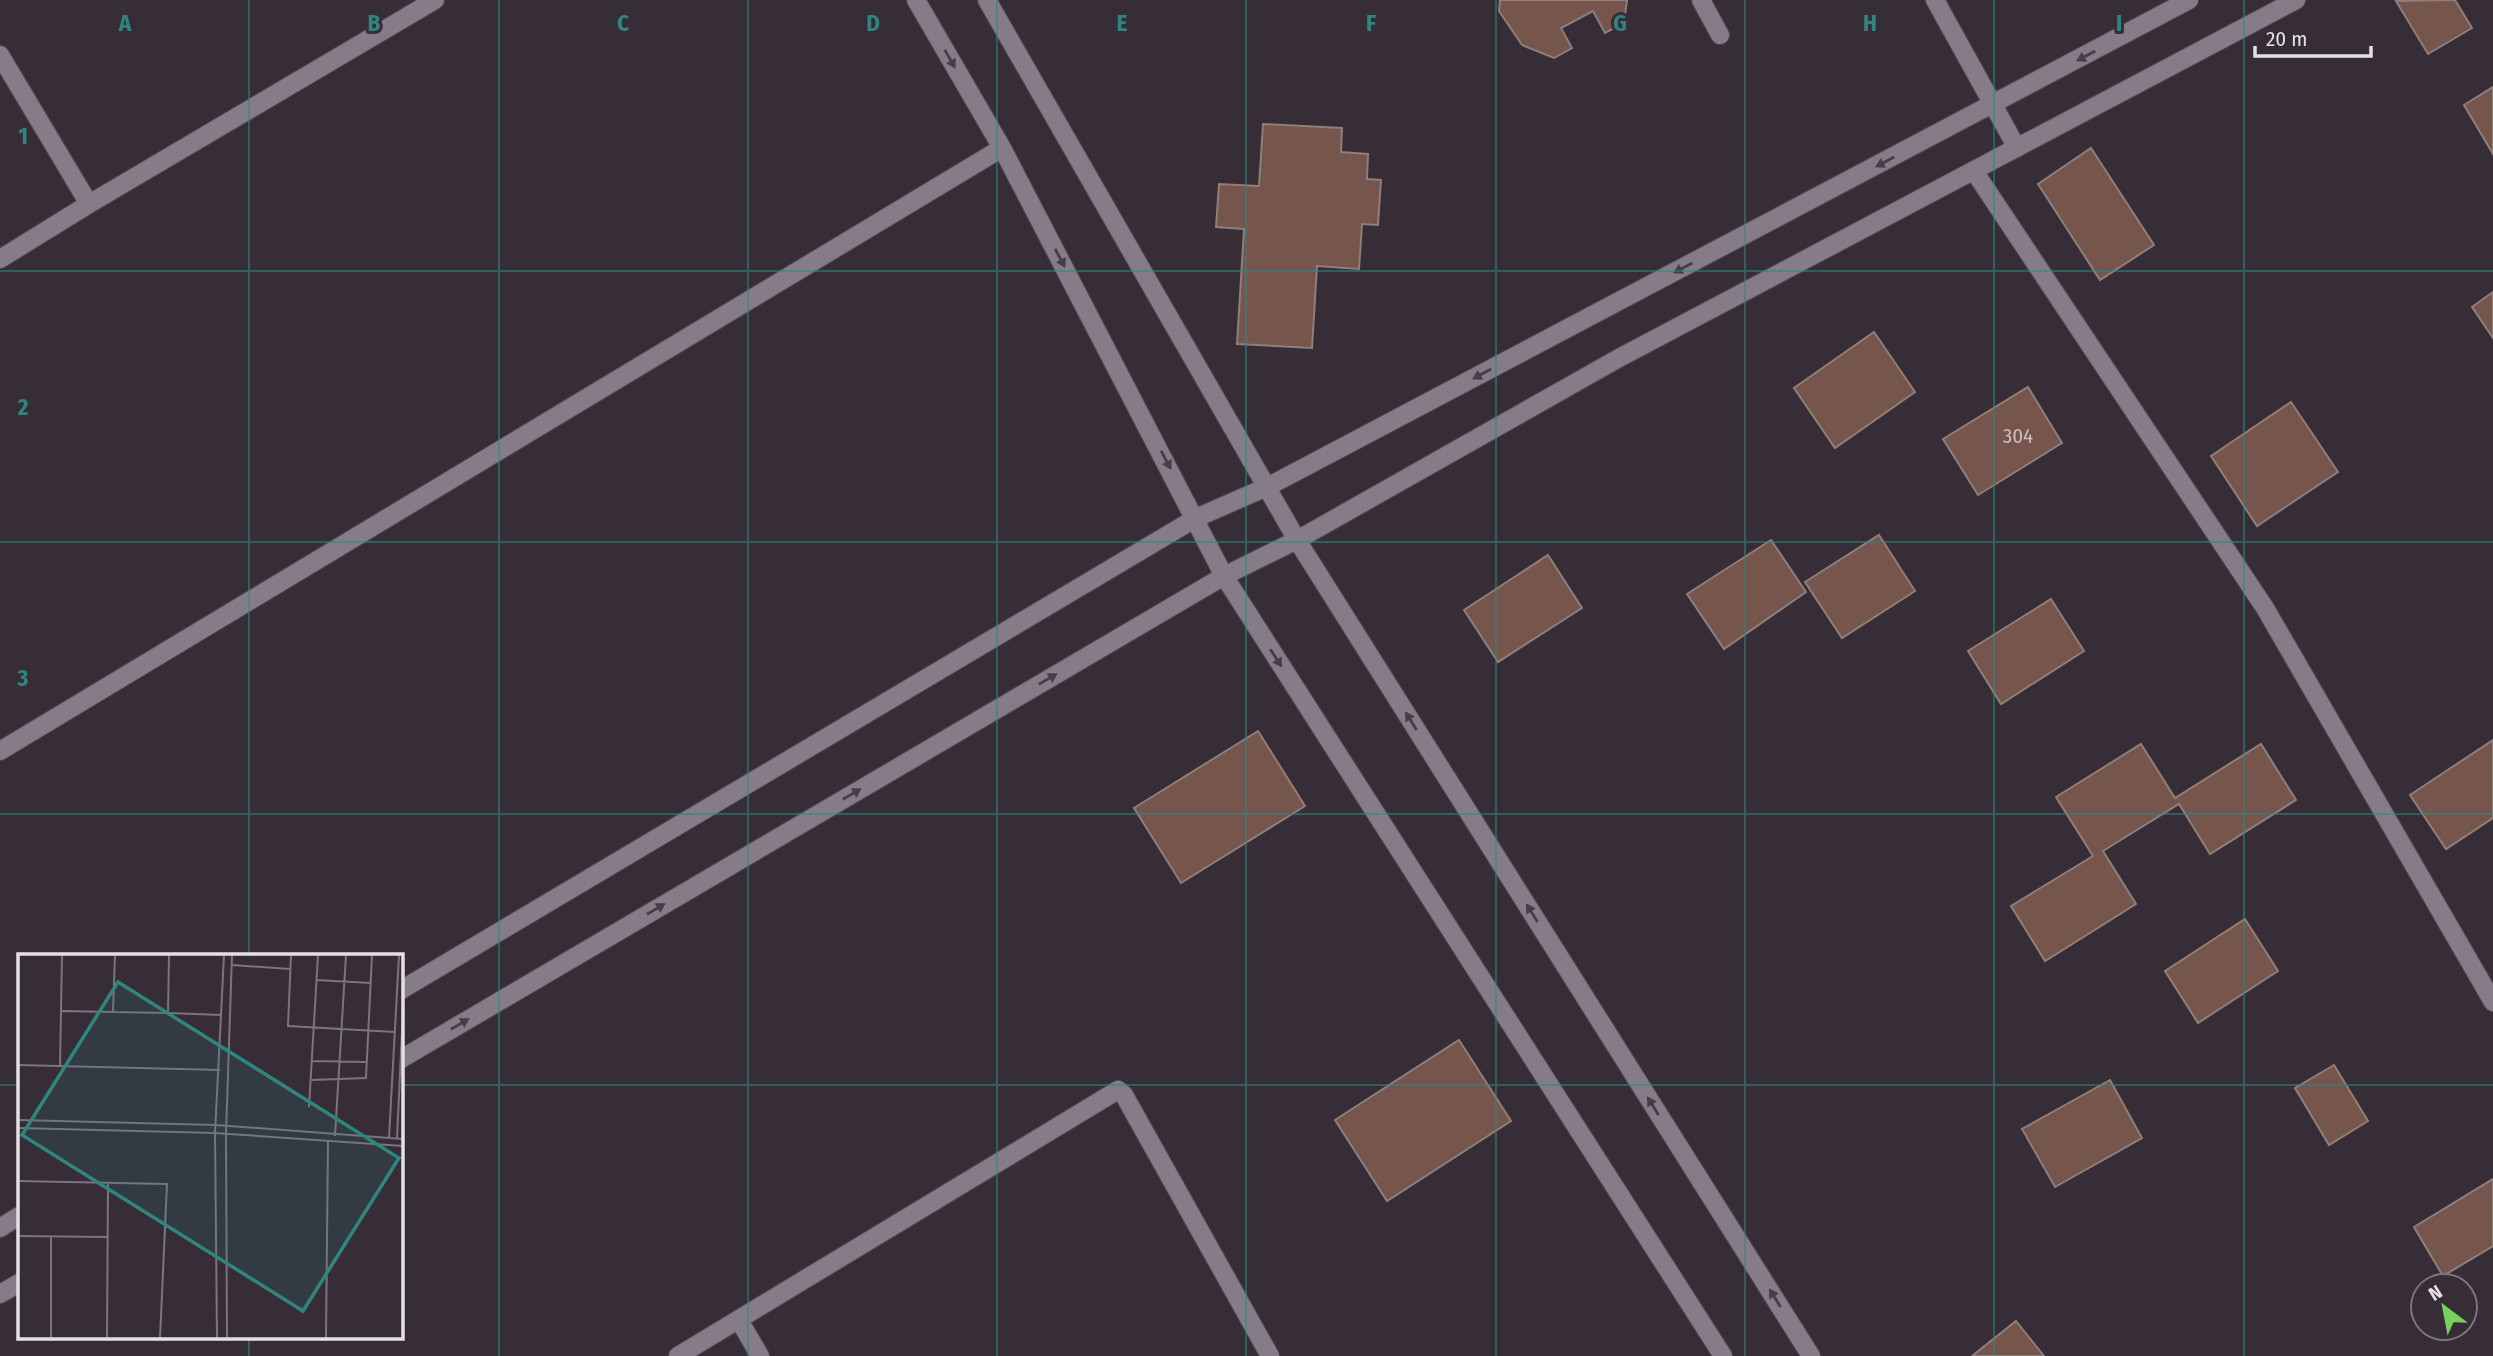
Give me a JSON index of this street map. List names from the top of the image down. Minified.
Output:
{"house_numbers":["304"],"scale_bar":"20 m","north":"top left","grid":{"columns":["A","B","C","D","E","F","G","H","I"],"rows":["1","2","3"]}}
